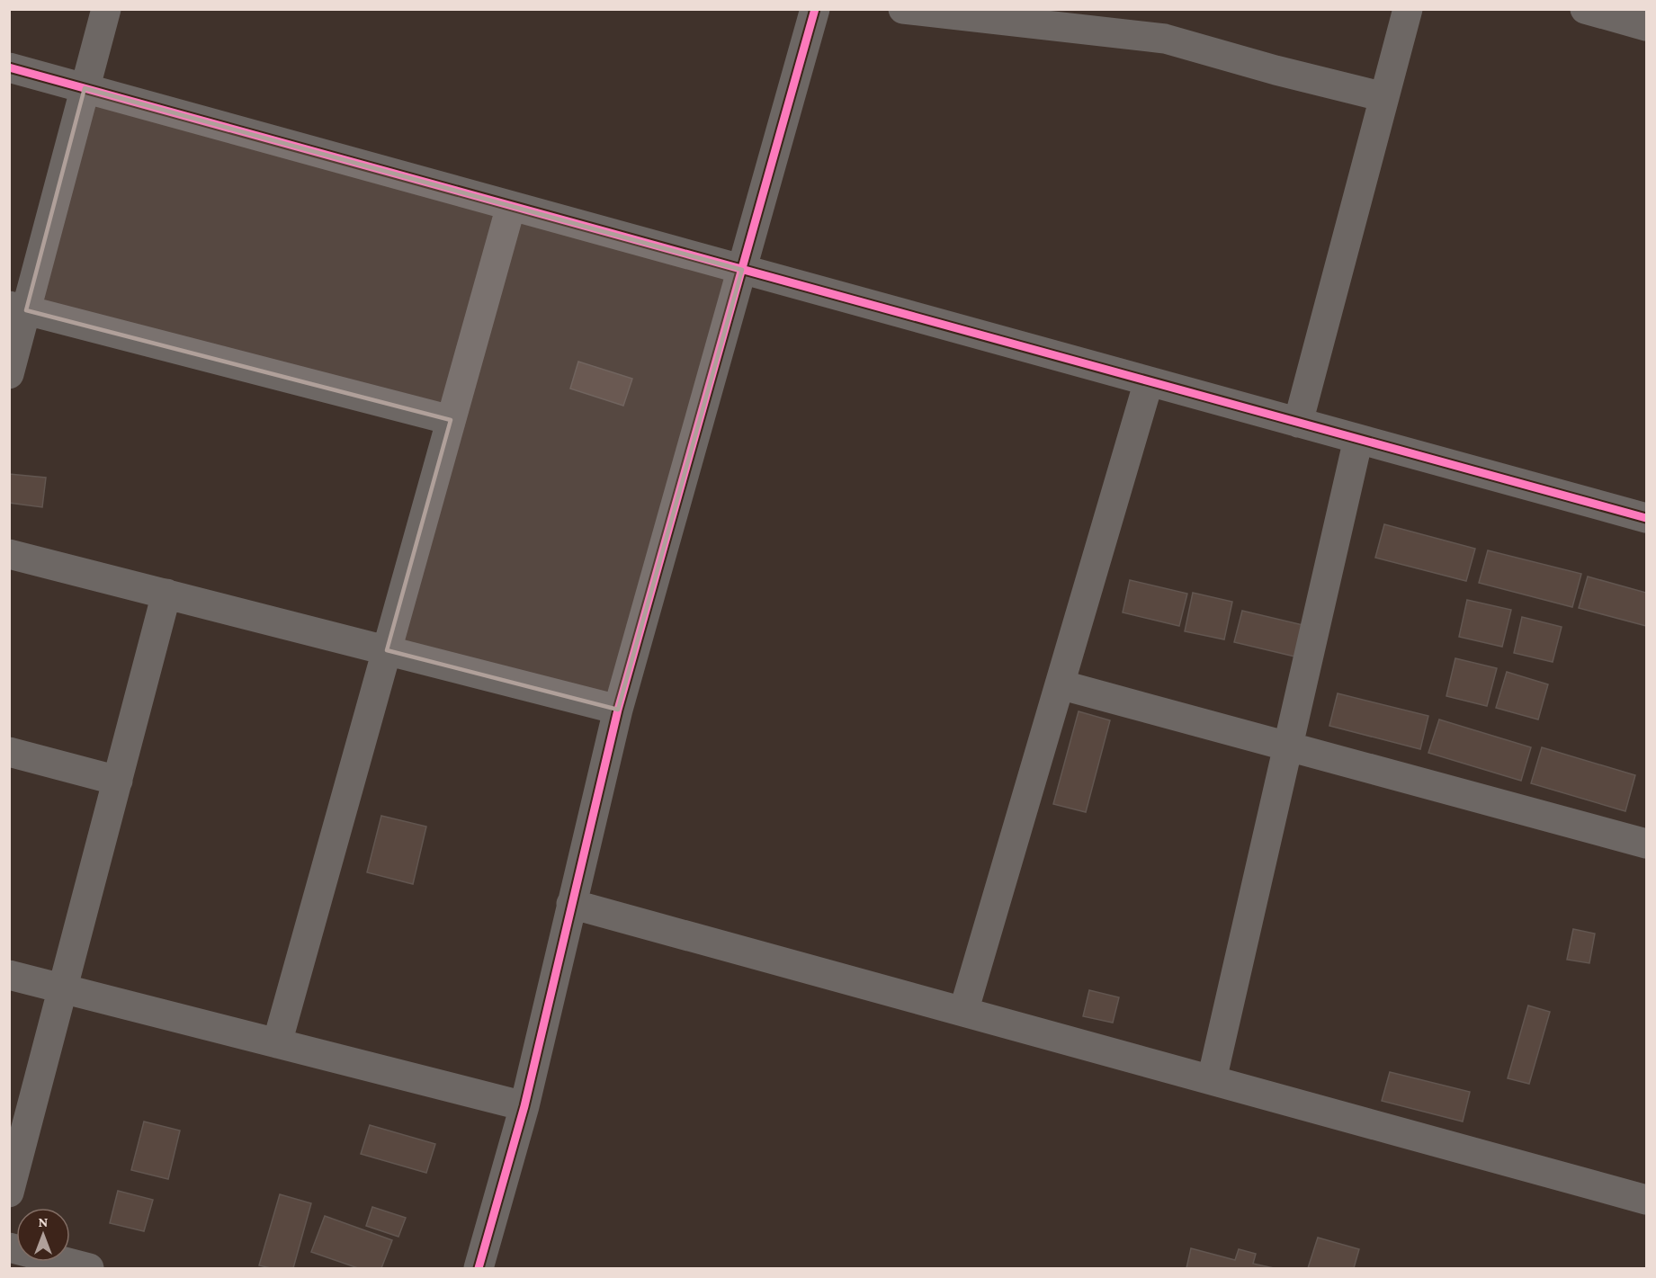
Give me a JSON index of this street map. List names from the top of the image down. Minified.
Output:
{"north":"top"}
